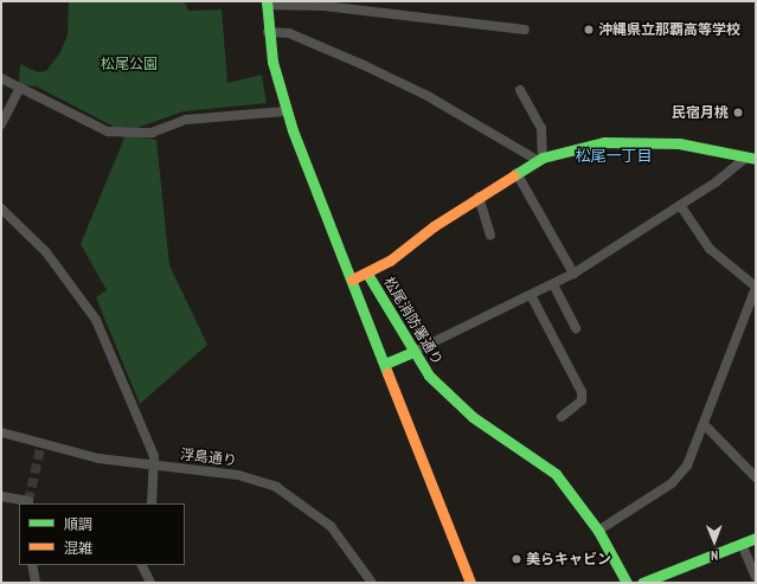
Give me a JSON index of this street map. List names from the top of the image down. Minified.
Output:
{"streets":{"street":["松尾消防署通り","浮島通り"]},"districts":["松尾一丁目"],"parks":["松尾公園"],"places":["沖縄県立那覇高等学校","民宿月桃","美らキャビン"],"legend":["順調","混雑"],"north":"bottom"}
